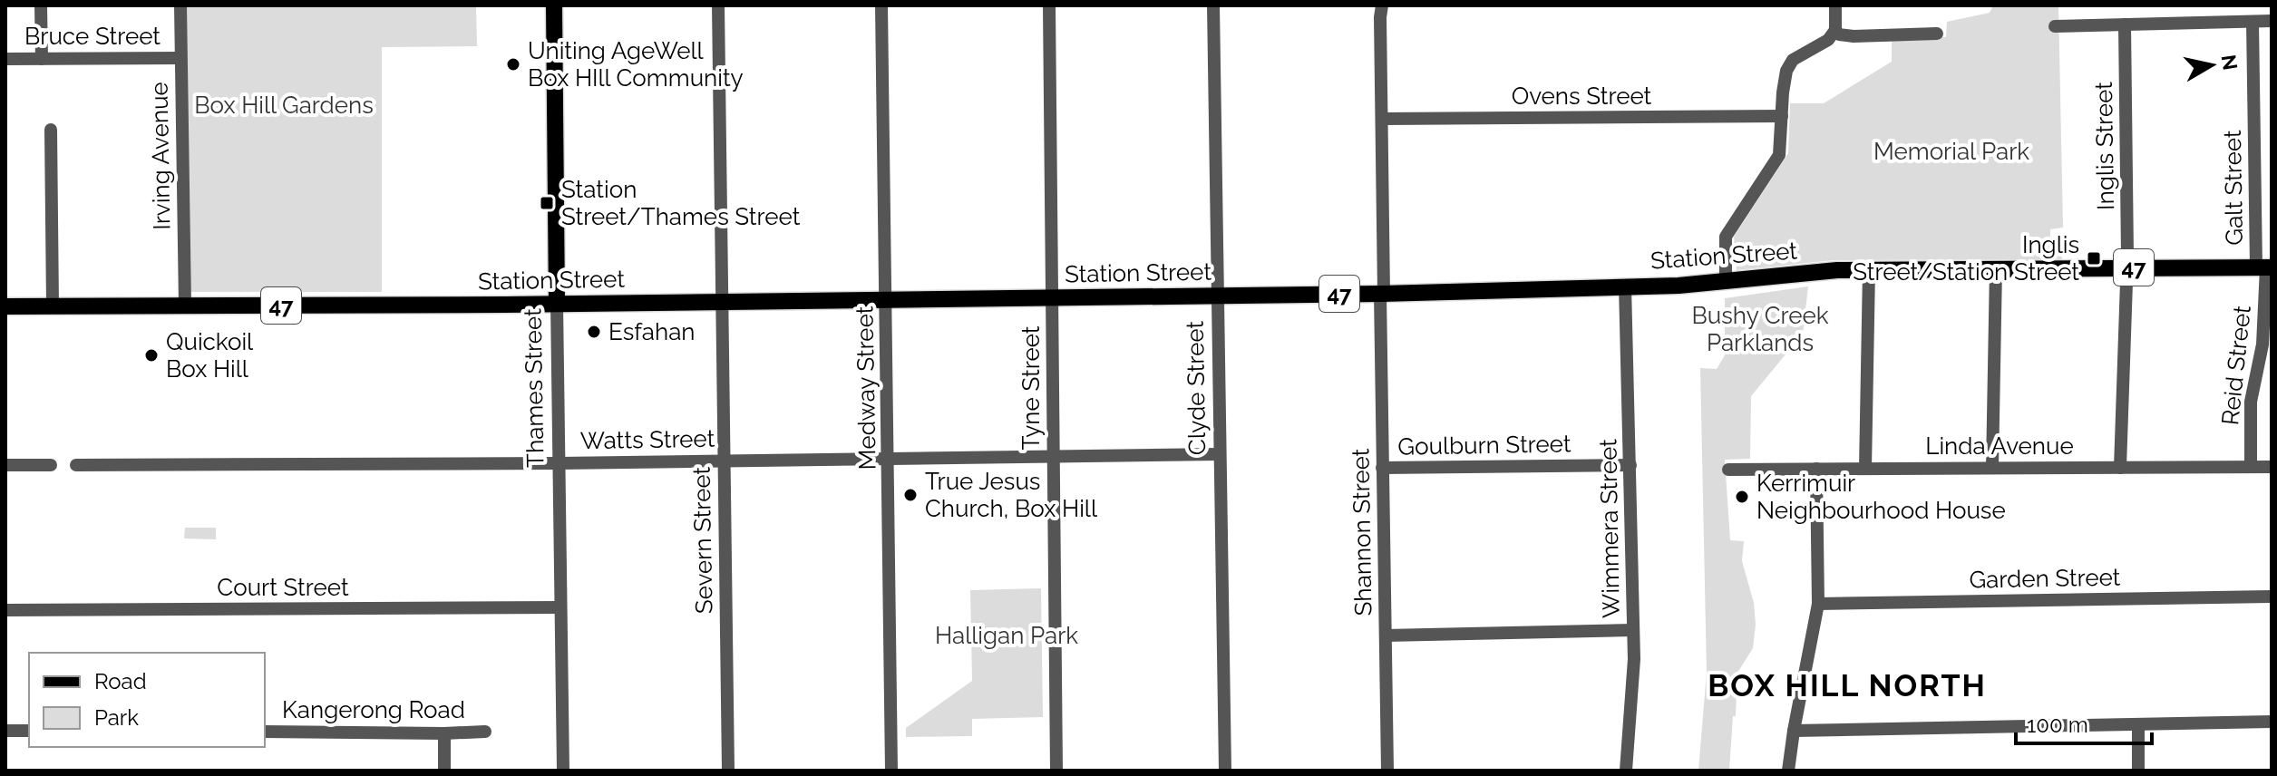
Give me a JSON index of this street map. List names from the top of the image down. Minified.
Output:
{"streets":{"main road":["Station Street","47","Thames Street"],"street":["Bruce Street","Ovens Street","Inglis Street","Irving Avenue","Galt Street","Reid Street","Medway Street","Tyne Street","Clyde Street","Watts Street","Goulburn Street","Linda Avenue","Wimmera Street","Shannon Street","Severn Street","Garden Street","Court Street","Kangerong Road"]},"crossings":[["Bruce Street","Irving Avenue"],["Ovens Street","Shannon Street"],["Inglis Street","Station Street"],["Inglis Street","Linda Avenue"],["Irving Avenue","Station Street"],["Galt Street","Station Street"],["Galt Street","Reid Street"],["Station Street","Reid Street"],["Station Street","Thames Street"],["Station Street","Medway Street"],["Station Street","Tyne Street"],["Station Street","Clyde Street"],["Station Street","Wimmera Street"],["Station Street","Shannon Street"],["Station Street","Severn Street"],["Reid Street","Linda Avenue"],["Thames Street","Watts Street"],["Thames Street","Court Street"],["Medway Street","Watts Street"],["Tyne Street","Watts Street"],["Clyde Street","Watts Street"],["Watts Street","Severn Street"],["Goulburn Street","Wimmera Street"],["Goulburn Street","Shannon Street"]],"districts":["BOX HILL NORTH"],"parks":["Box Hill Gardens","Memorial Park","Bushy Creek Parklands","Halligan Park"],"places":{"other":["Uniting AgeWell Box HIll Community","Esfahan","Quickoil Box Hill","True Jesus Church, Box Hill","Kerrimuir Neighbourhood House"],"transit":["Station Street/Thames Street","Inglis Street/Station Street"]},"legend":["Road","Park"],"scale_bar":"100 m","north":"right"}
